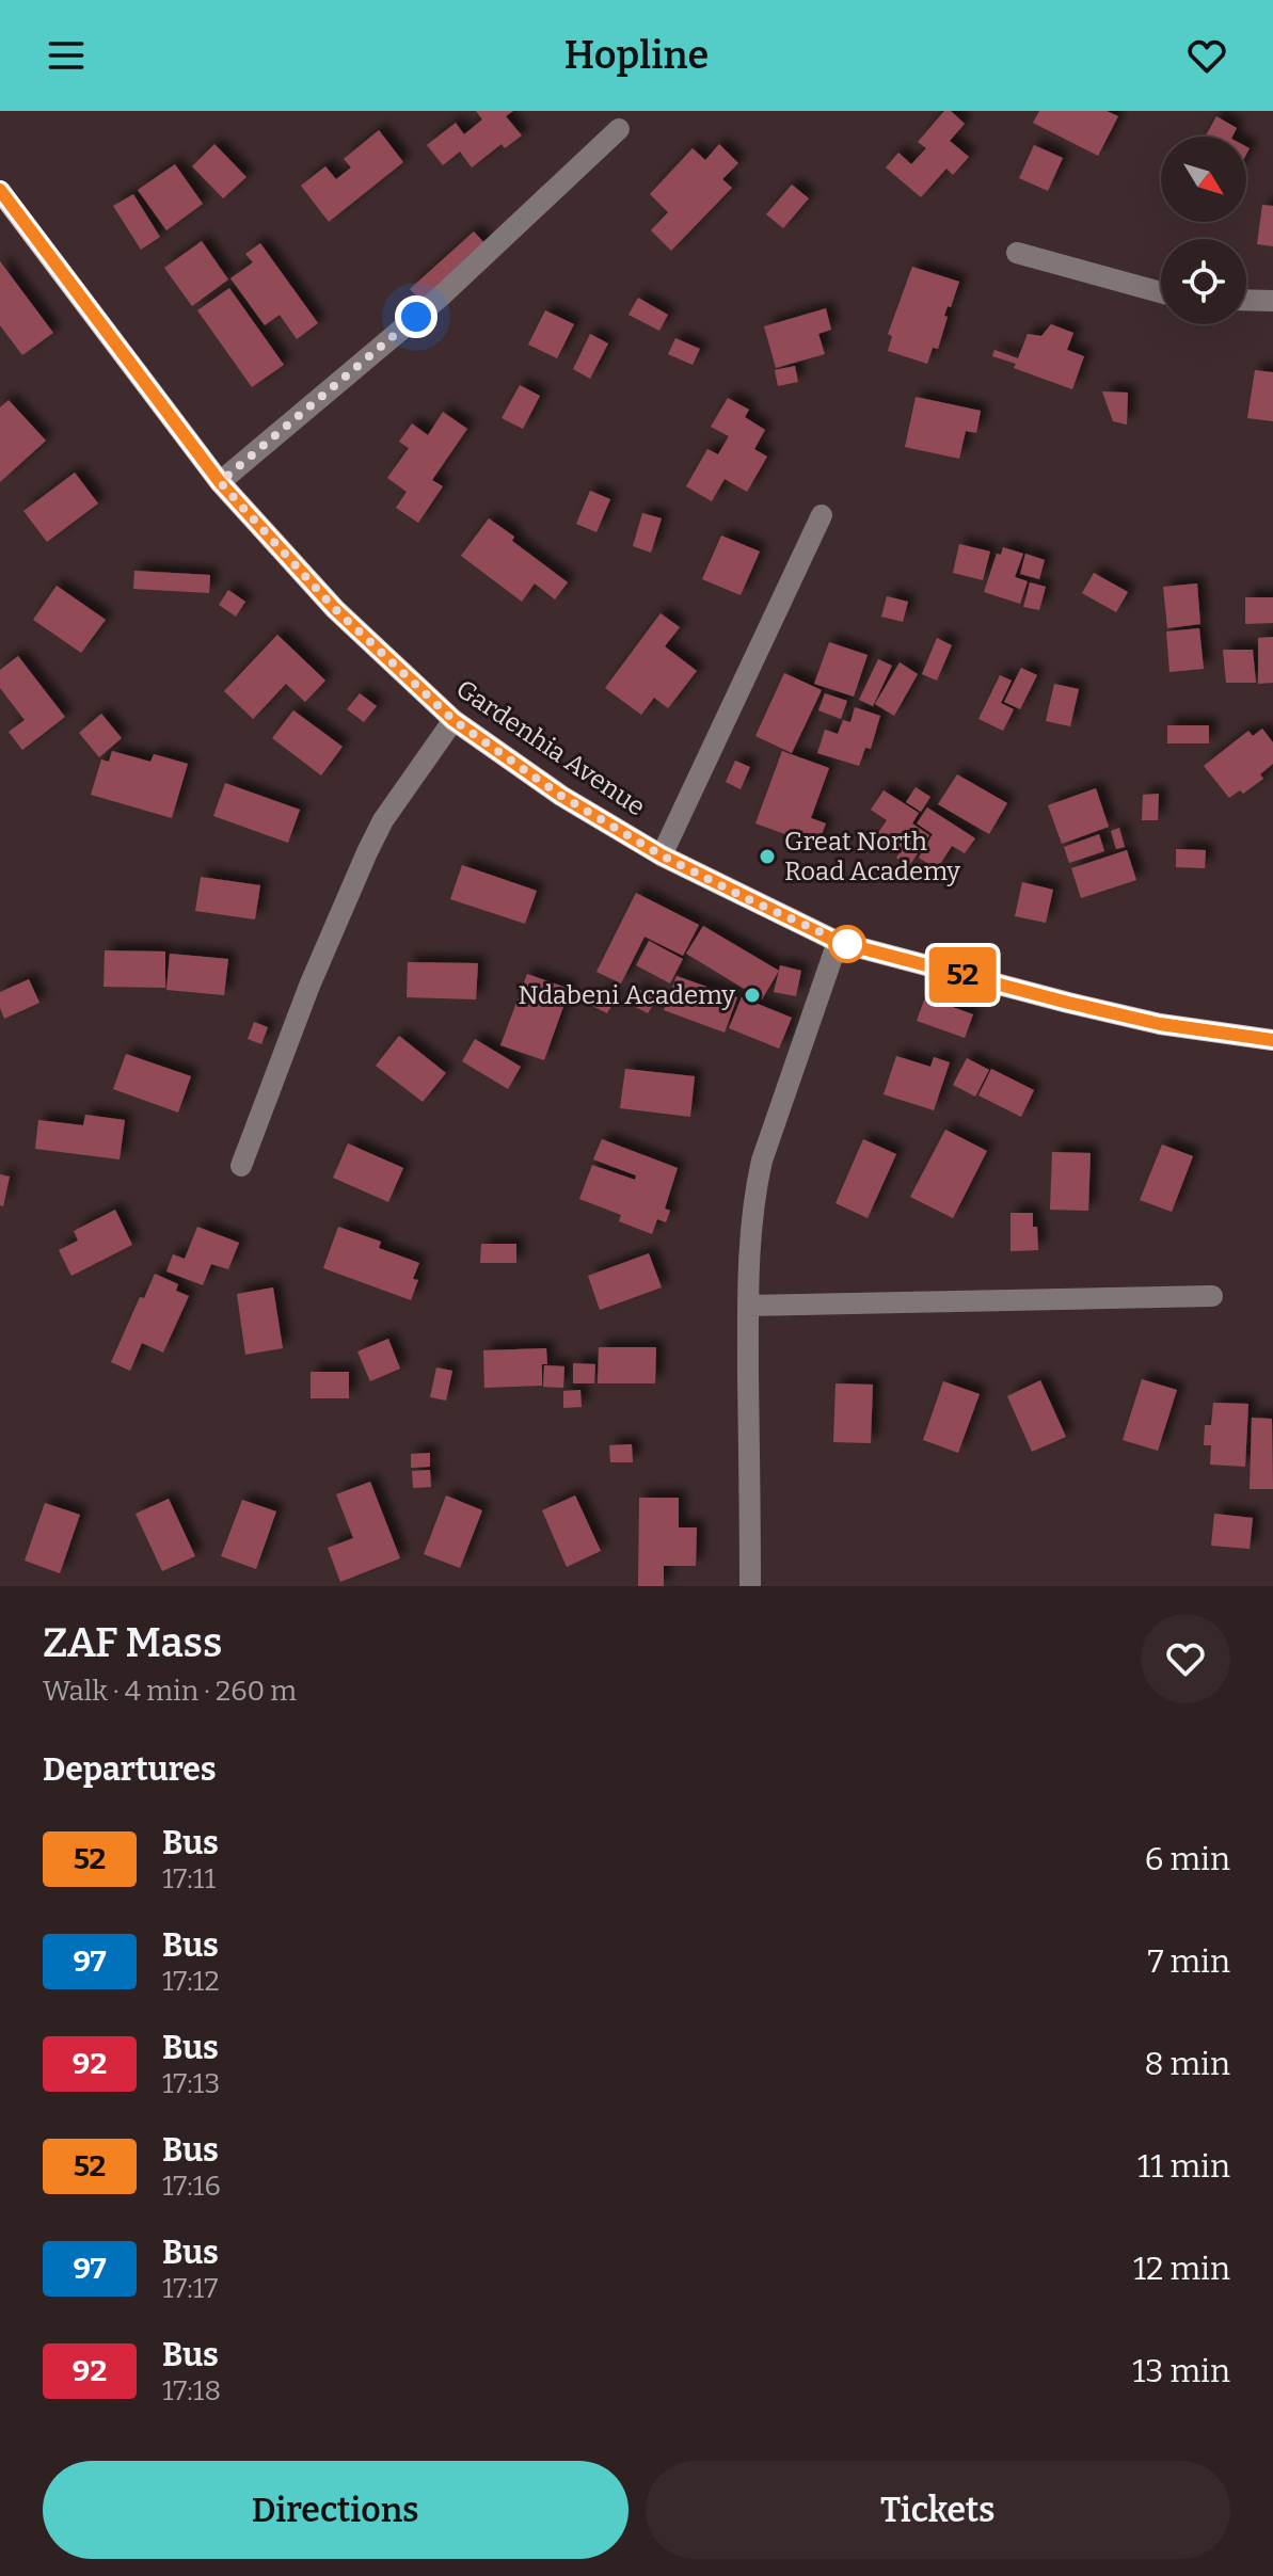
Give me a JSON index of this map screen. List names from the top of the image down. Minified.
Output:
{"streets":{"main road":["Gardenhia Avenue"]},"places":["Great North Road Academy","Ndabeni Academy"],"lines":["bus line 52"],"north":"bottom right","page":{"header":"Hopline","on_map":"52","heading":[["ZAF Mass","Walk · 4 min · 260 m"],"Departures"],"list":[{"mark":"52","name":"Bus","note":"17:11","value":"6 min"},{"mark":"97","name":"Bus","note":"17:12","value":"7 min"},{"mark":"92","name":"Bus","note":"17:13","value":"8 min"},{"mark":"52","name":"Bus","note":"17:16","value":"11 min"},{"mark":"97","name":"Bus","note":"17:17","value":"12 min"},{"mark":"92","name":"Bus","note":"17:18","value":"13 min"}],"buttons":["Directions","Tickets"]}}
